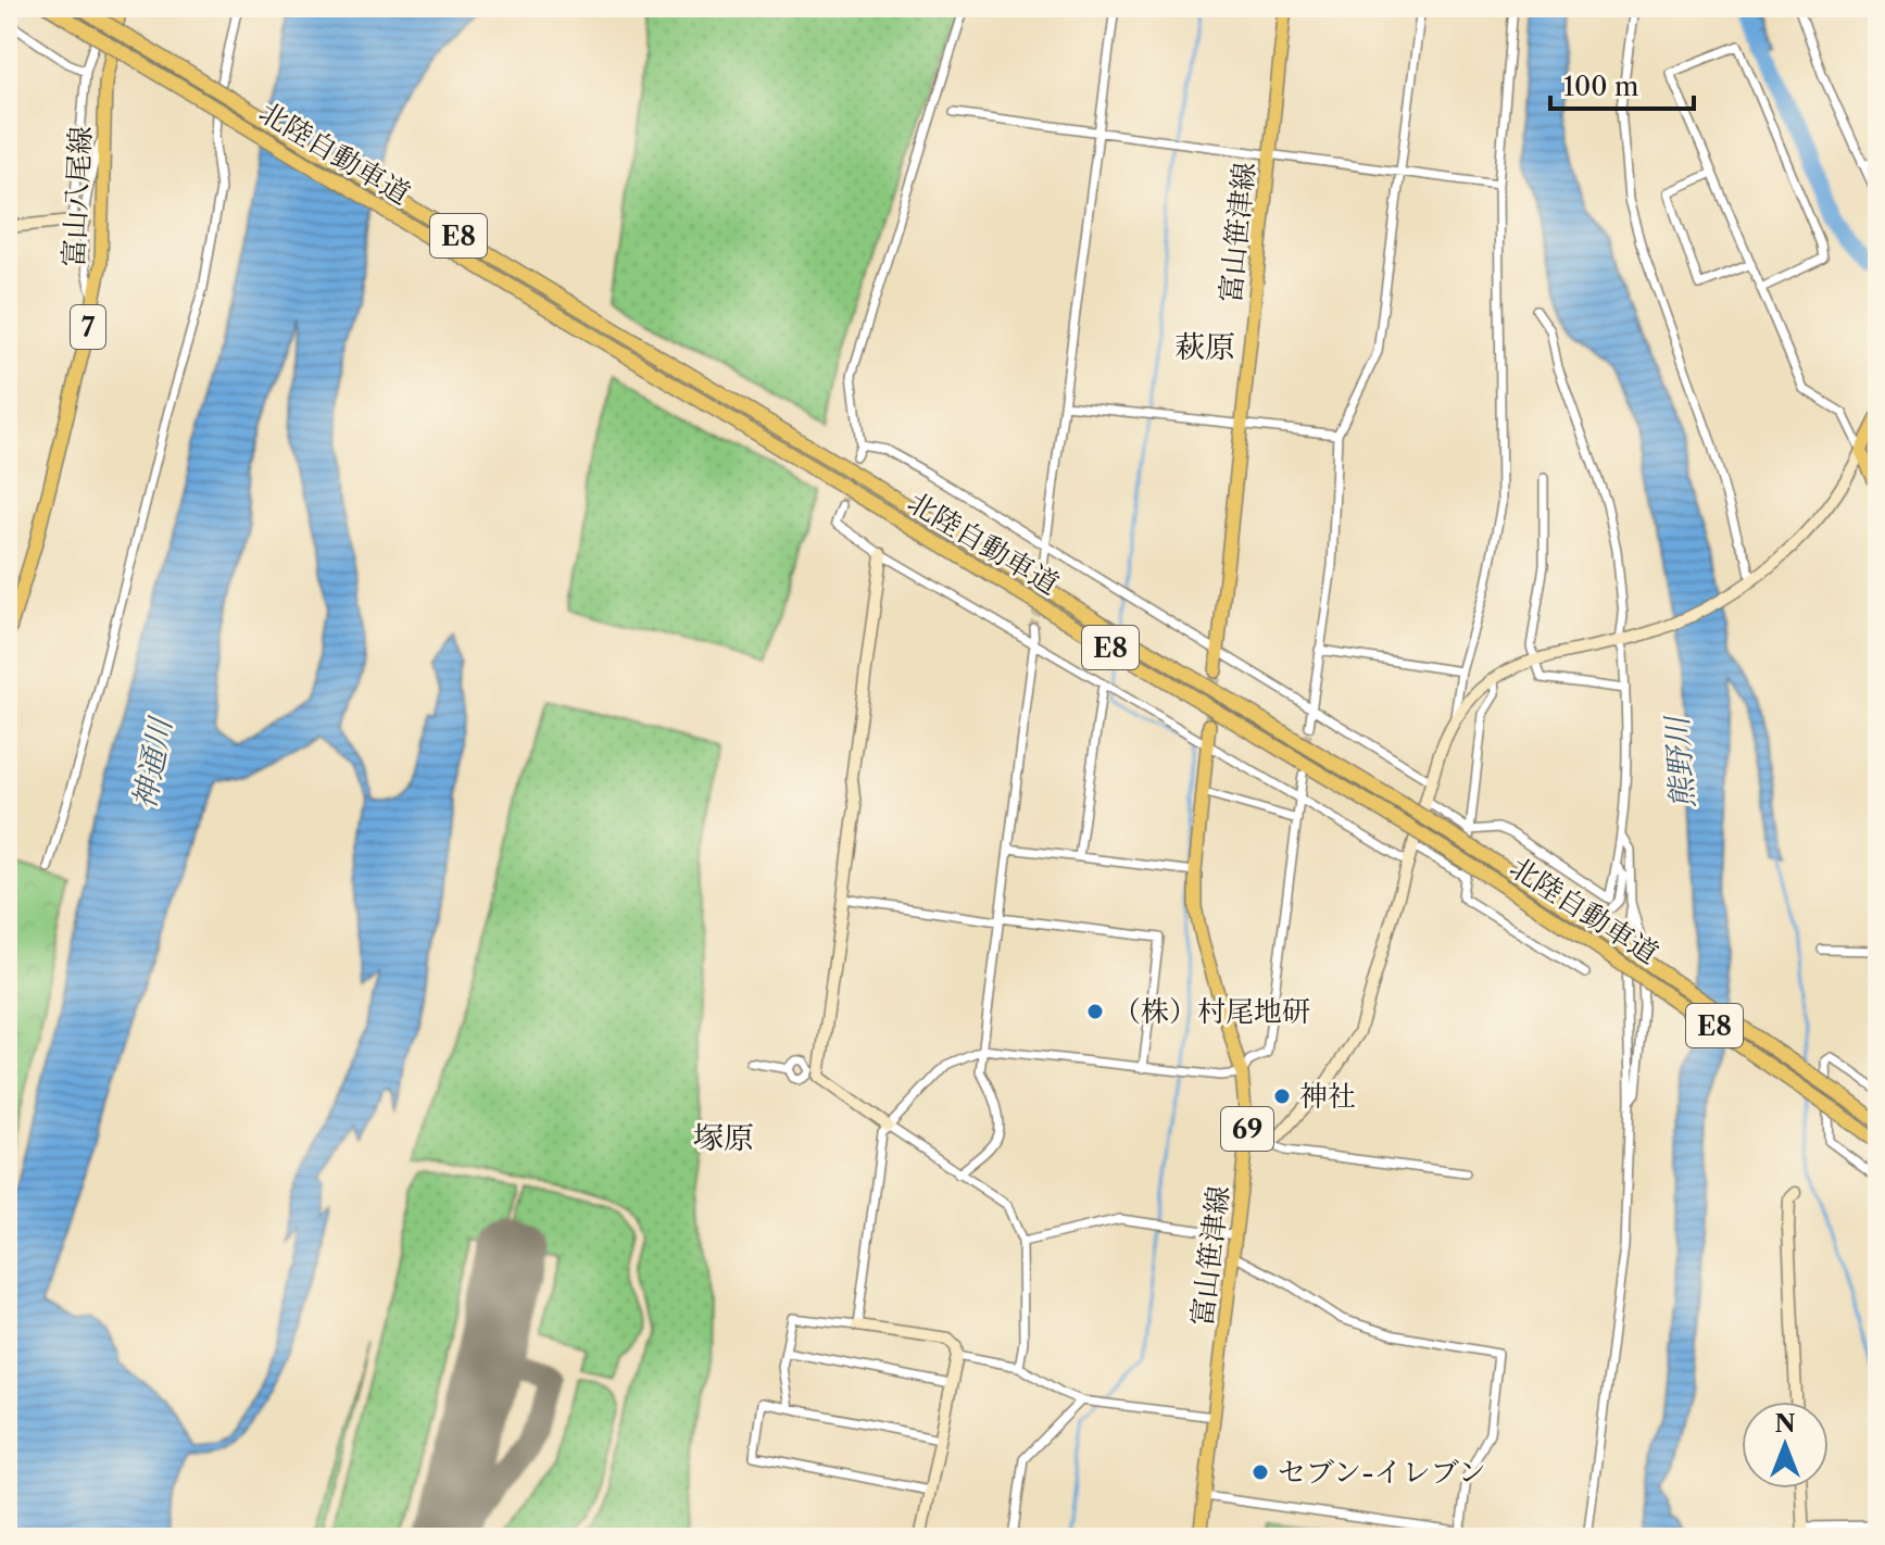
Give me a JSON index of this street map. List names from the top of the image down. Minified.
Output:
{"streets":{"highway":["北陸自動車道","E8"],"main road":["富山八尾線","富山笹津線","7","69"]},"districts":["萩原","塚原"],"water":["熊野川","神通川"],"places":["（株）村尾地研","神社","セブン-イレブン"],"scale_bar":"100 m","north":"top"}
